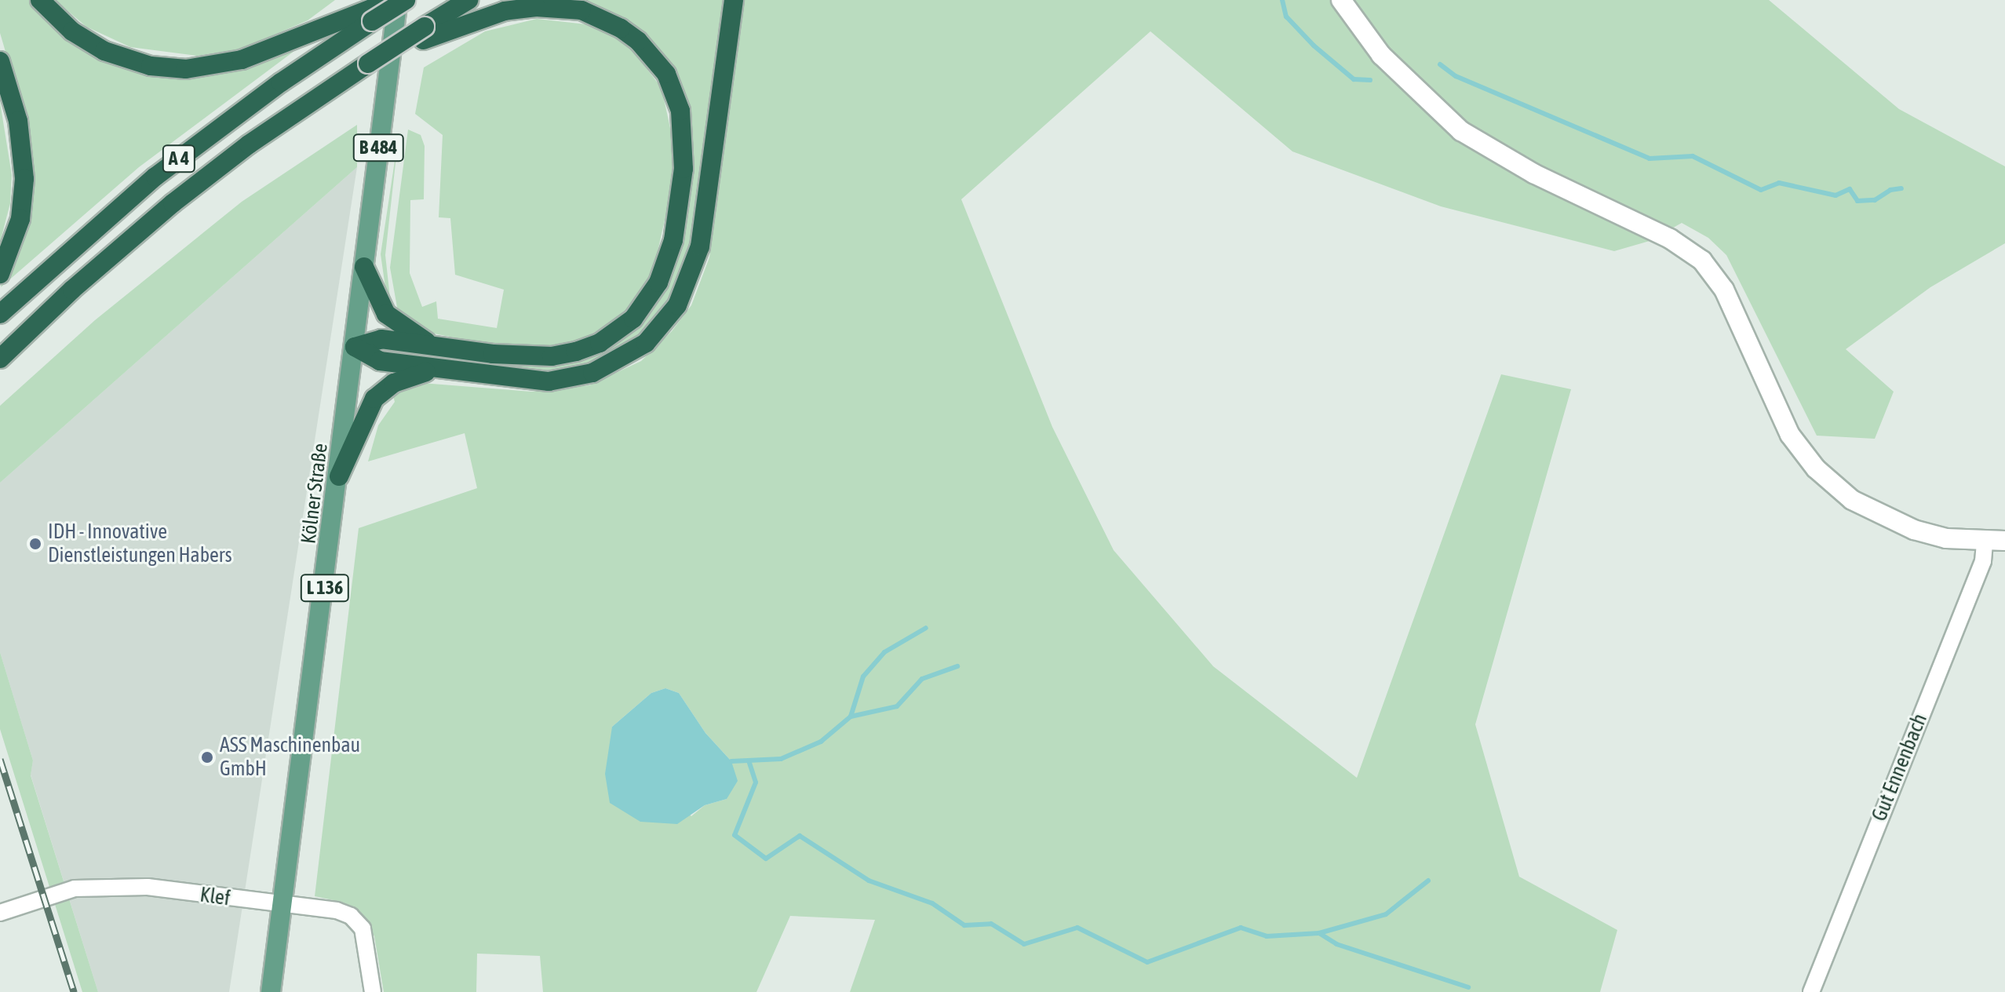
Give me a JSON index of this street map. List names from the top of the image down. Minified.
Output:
{"streets":{"highway":["A 4"],"main road":["B 484","Kölner Straße","L 136"],"street":["Gut Ennenbach","Klef"]},"crossings":[["Kölner Straße","Klef"]],"places":["IDH - Innovative Dienstleistungen Habers","ASS Maschinenbau GmbH"]}
